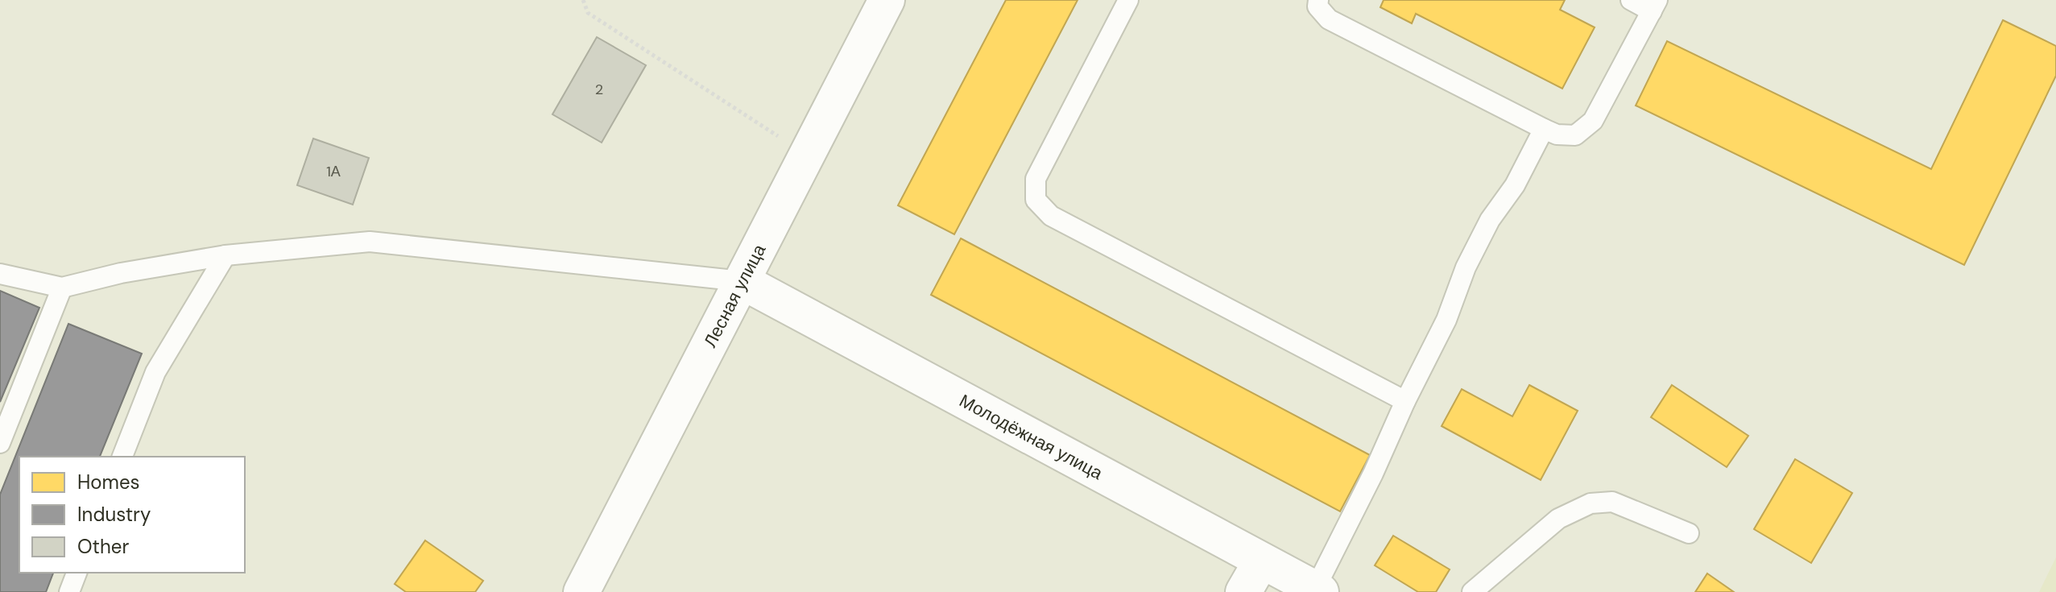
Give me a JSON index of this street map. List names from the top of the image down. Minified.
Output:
{"streets":{"street":["Лесная улица","Молодёжная улица"]},"crossings":[["Лесная улица","Молодёжная улица"]],"house_numbers":["2","1А"],"legend":["Homes","Industry","Other"]}
